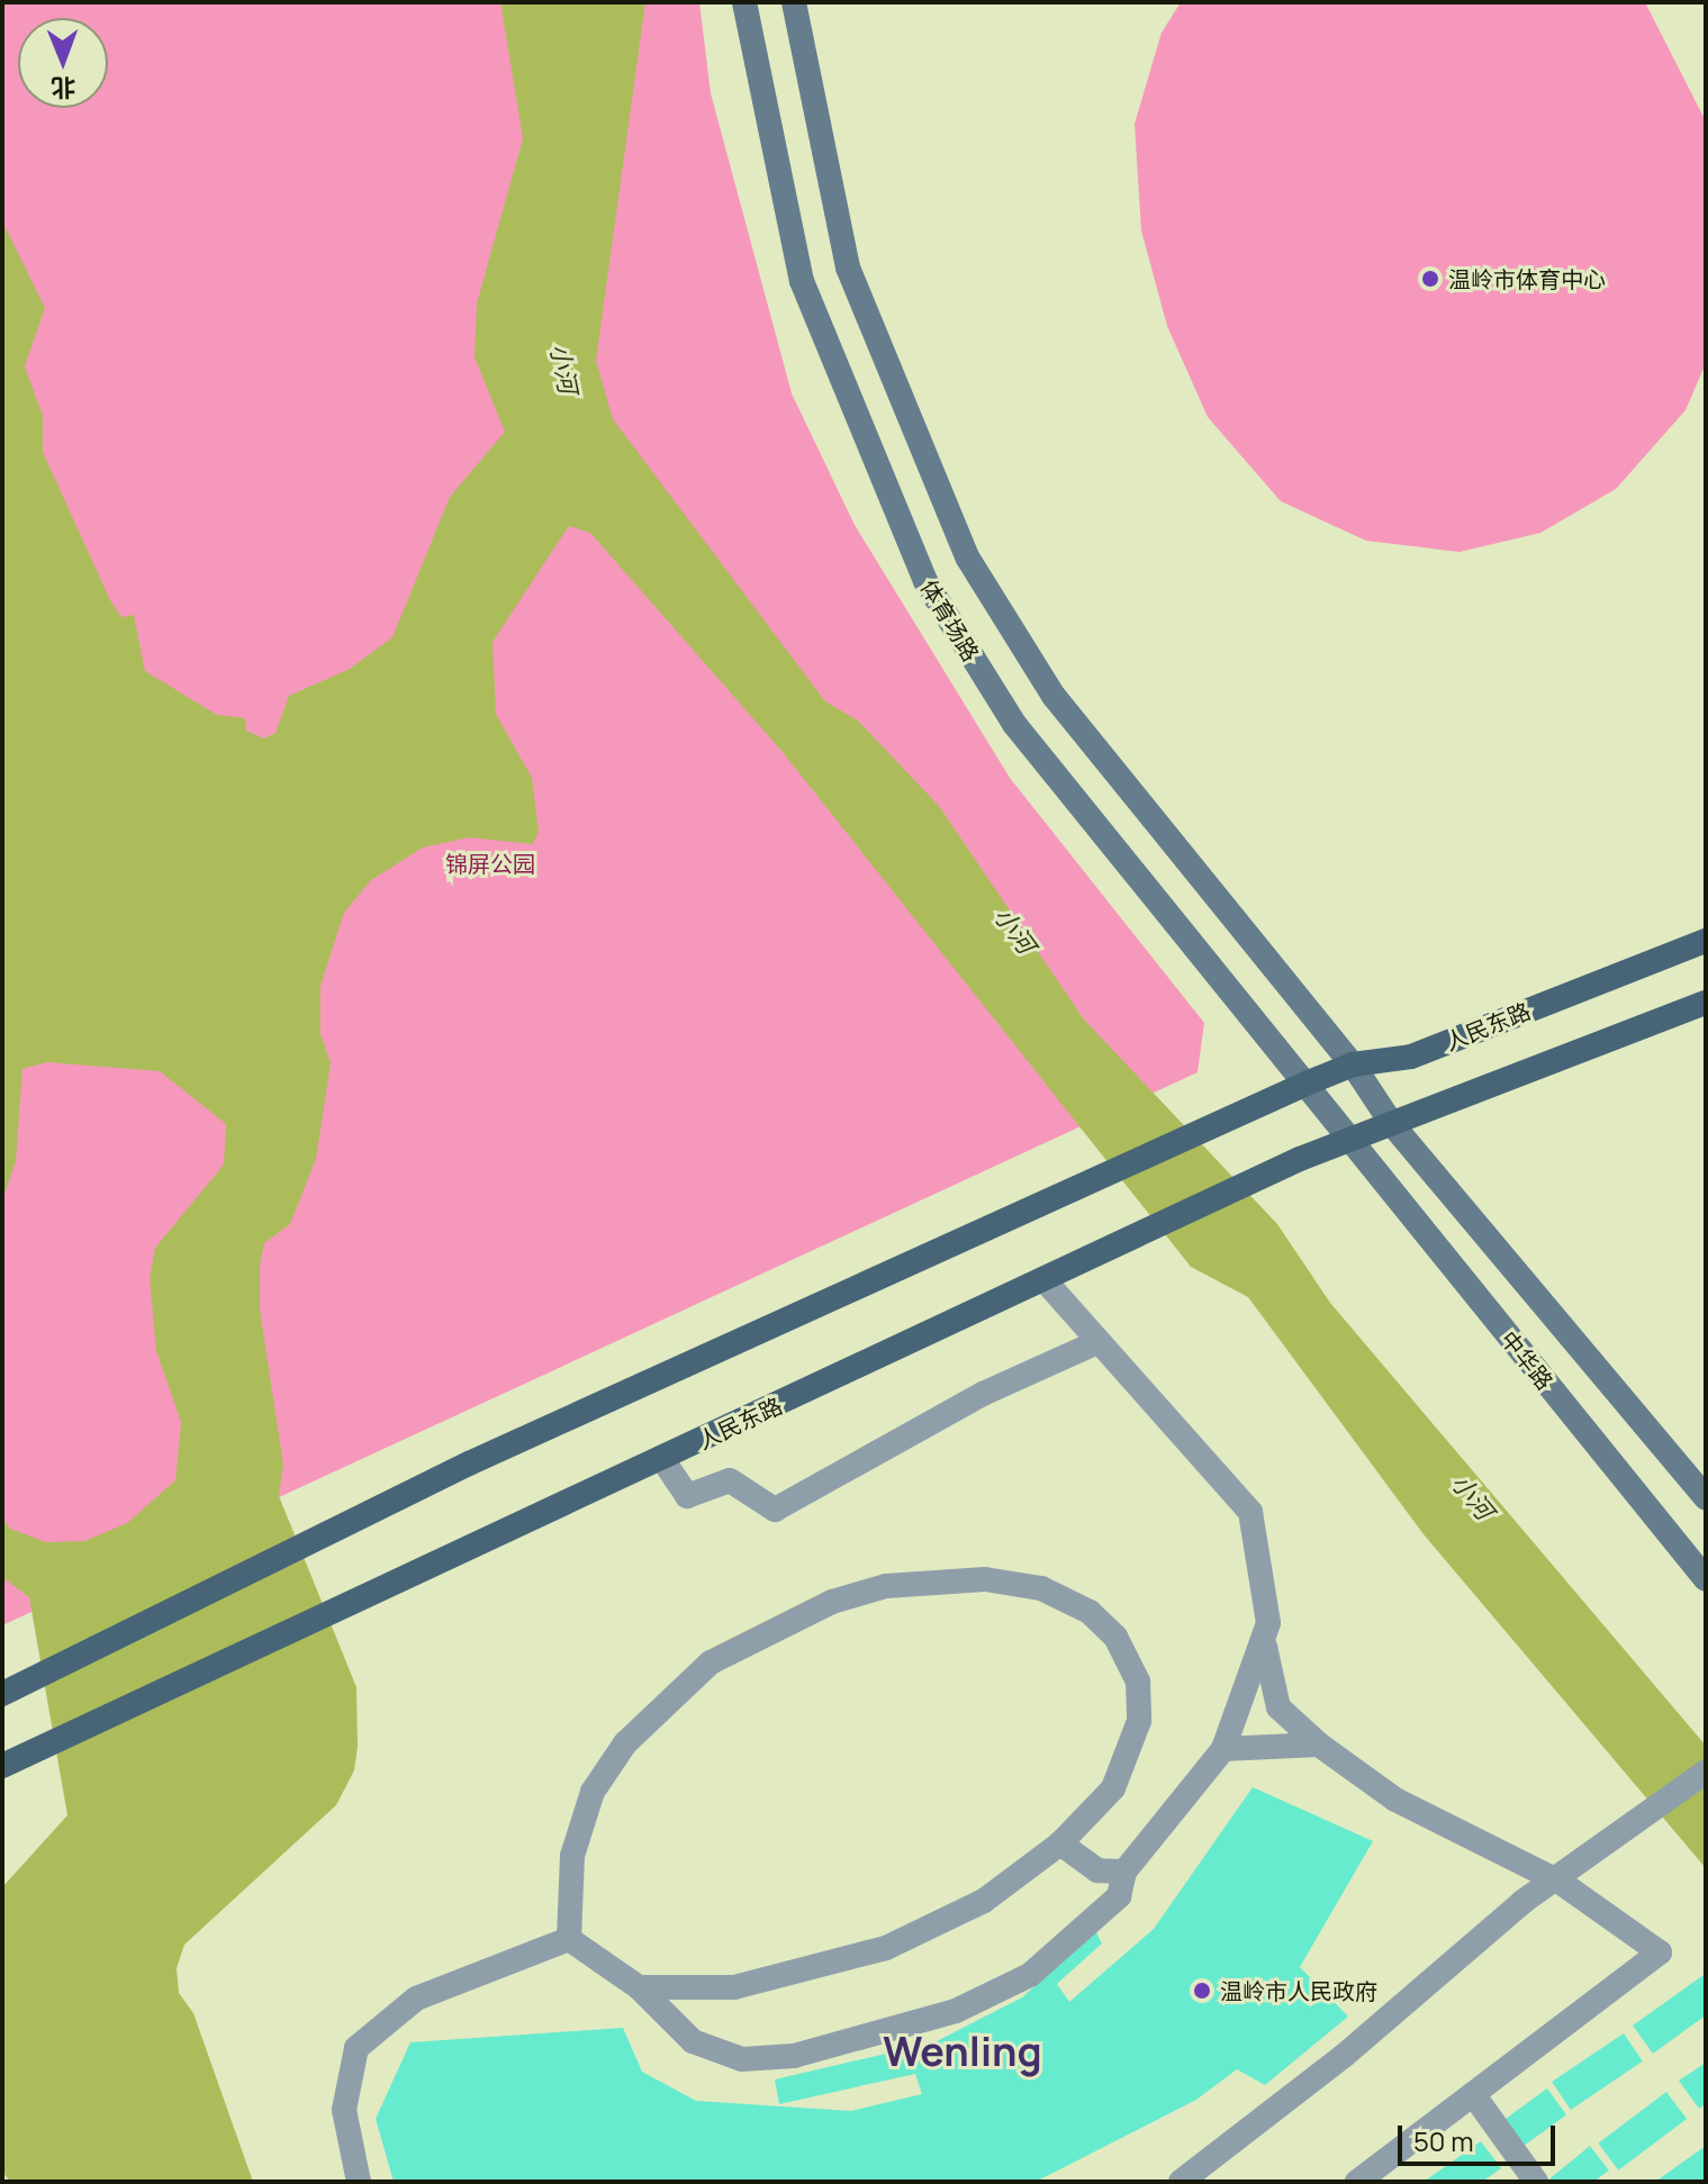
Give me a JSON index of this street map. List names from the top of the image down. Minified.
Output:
{"streets":{"main road":["体育场路","人民东路","中华路"]},"crossings":[["体育场路","人民东路"],["体育场路","中华路"],["人民东路","中华路"]],"districts":["Wenling"],"water":["小河"],"parks":["锦屏公园"],"places":["温岭市体育中心","温岭市人民政府"],"scale_bar":"50 m","north":"bottom"}
